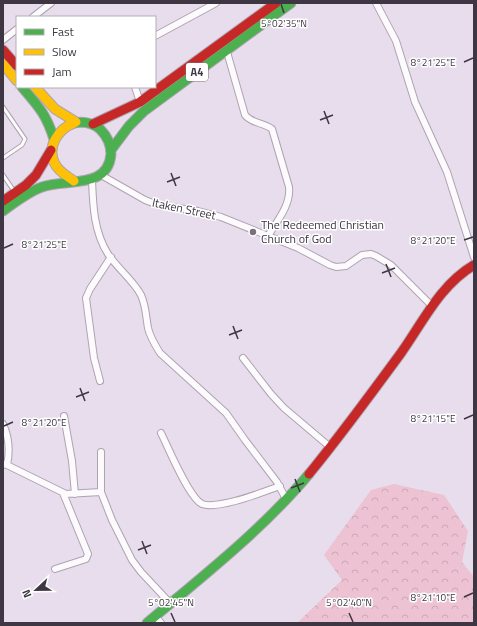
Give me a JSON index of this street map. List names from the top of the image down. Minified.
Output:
{"streets":{"main road":["A4"],"street":["Itaken Street"]},"crossings":[["A4","Itaken Street"]],"places":["The Redeemed Christian Church of God"],"legend":["Fast","Slow","Jam"],"north":"left","coordinates":["5°02'35\"N","8°21'25\"E","8°21'20\"E","8°21'15\"E","8°21'10\"E","5°02'45\"N","5°02'40\"N"]}
